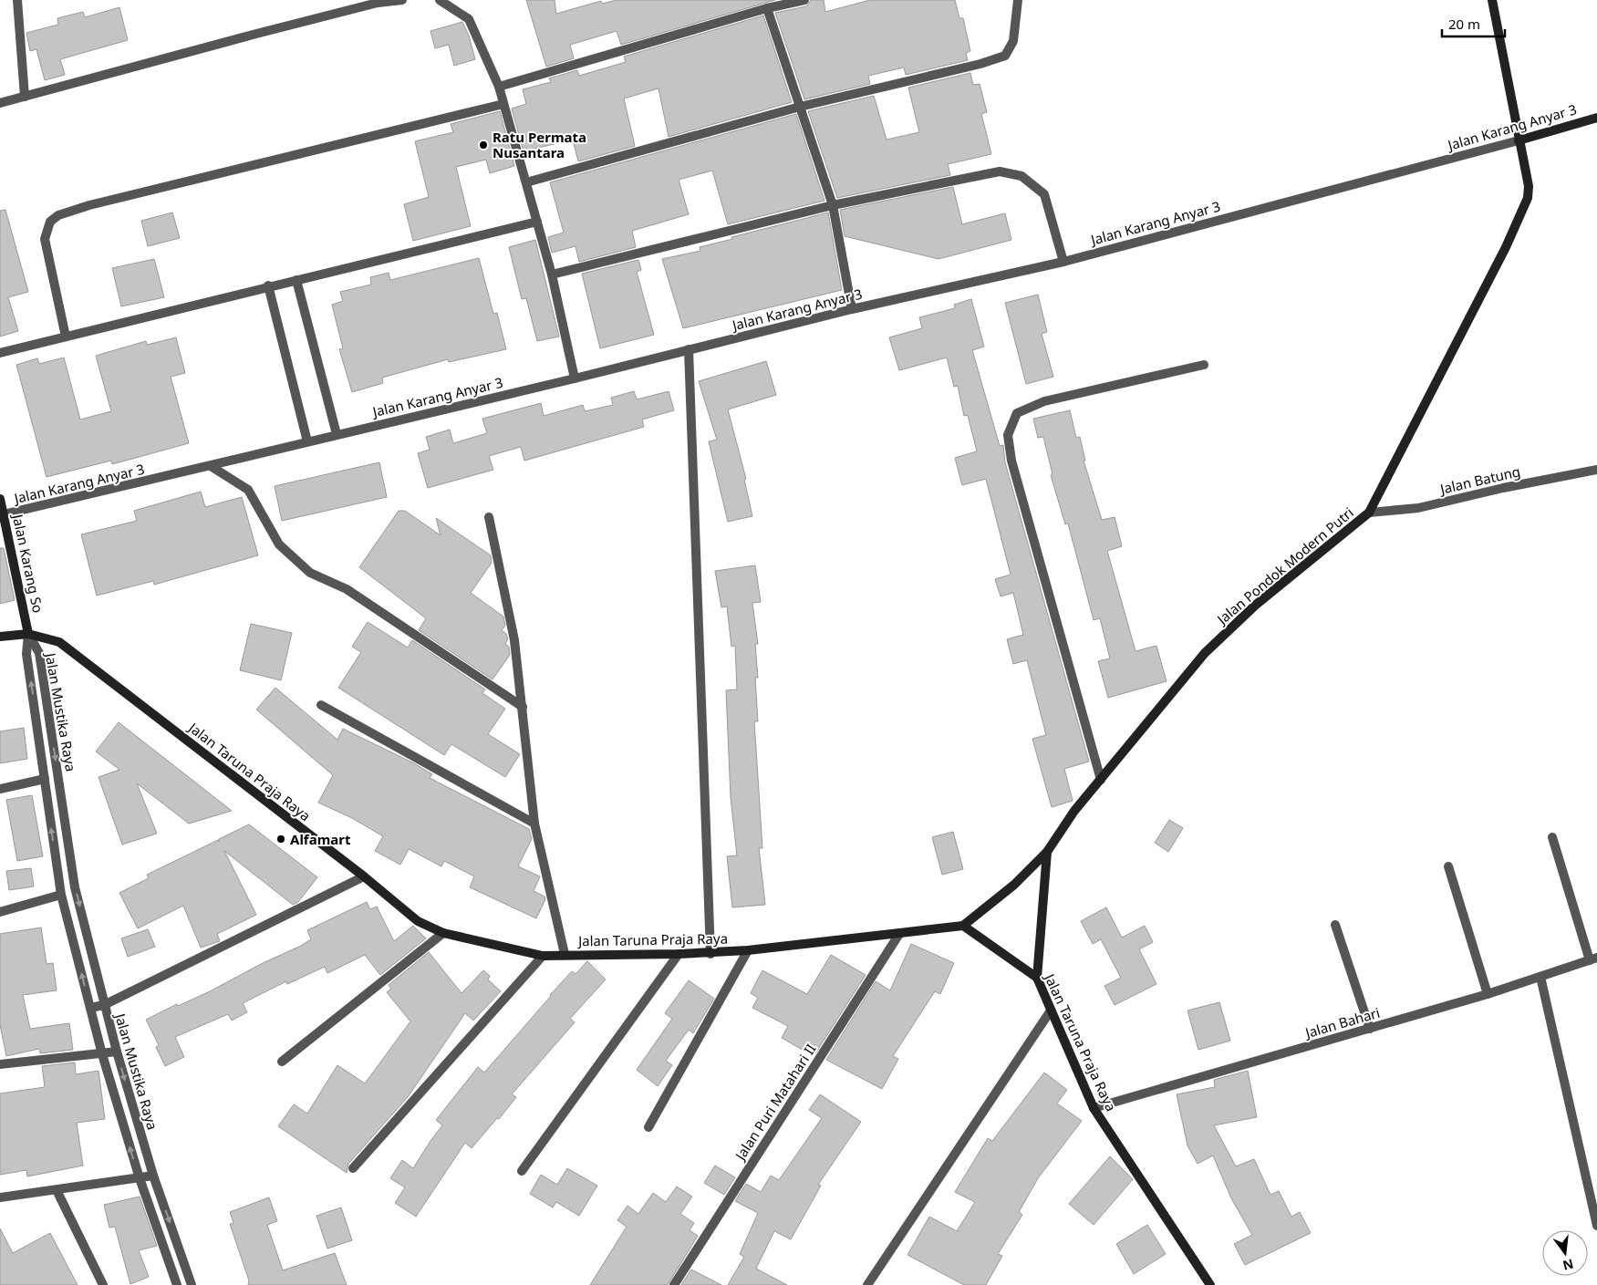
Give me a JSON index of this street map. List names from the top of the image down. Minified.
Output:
{"streets":{"street":["Jalan Karang Anyar 3","Jalan Batung","Jalan Karang So","Jalan Pondok Modern Putri","Jalan Mustika Raya","Jalan Taruna Praja Raya","Jalan Bahari","Jalan Puri Matahari II"]},"crossings":[["Jalan Karang Anyar 3","Jalan Karang So"],["Jalan Karang Anyar 3","Jalan Pondok Modern Putri"],["Jalan Batung","Jalan Pondok Modern Putri"],["Jalan Karang So","Jalan Mustika Raya"],["Jalan Karang So","Jalan Taruna Praja Raya"],["Jalan Pondok Modern Putri","Jalan Taruna Praja Raya"],["Jalan Mustika Raya","Jalan Taruna Praja Raya"],["Jalan Taruna Praja Raya","Jalan Bahari"],["Jalan Taruna Praja Raya","Jalan Puri Matahari II"]],"places":["Ratu Permata Nusantara","Alfamart"],"scale_bar":"20 m","north":"bottom"}
